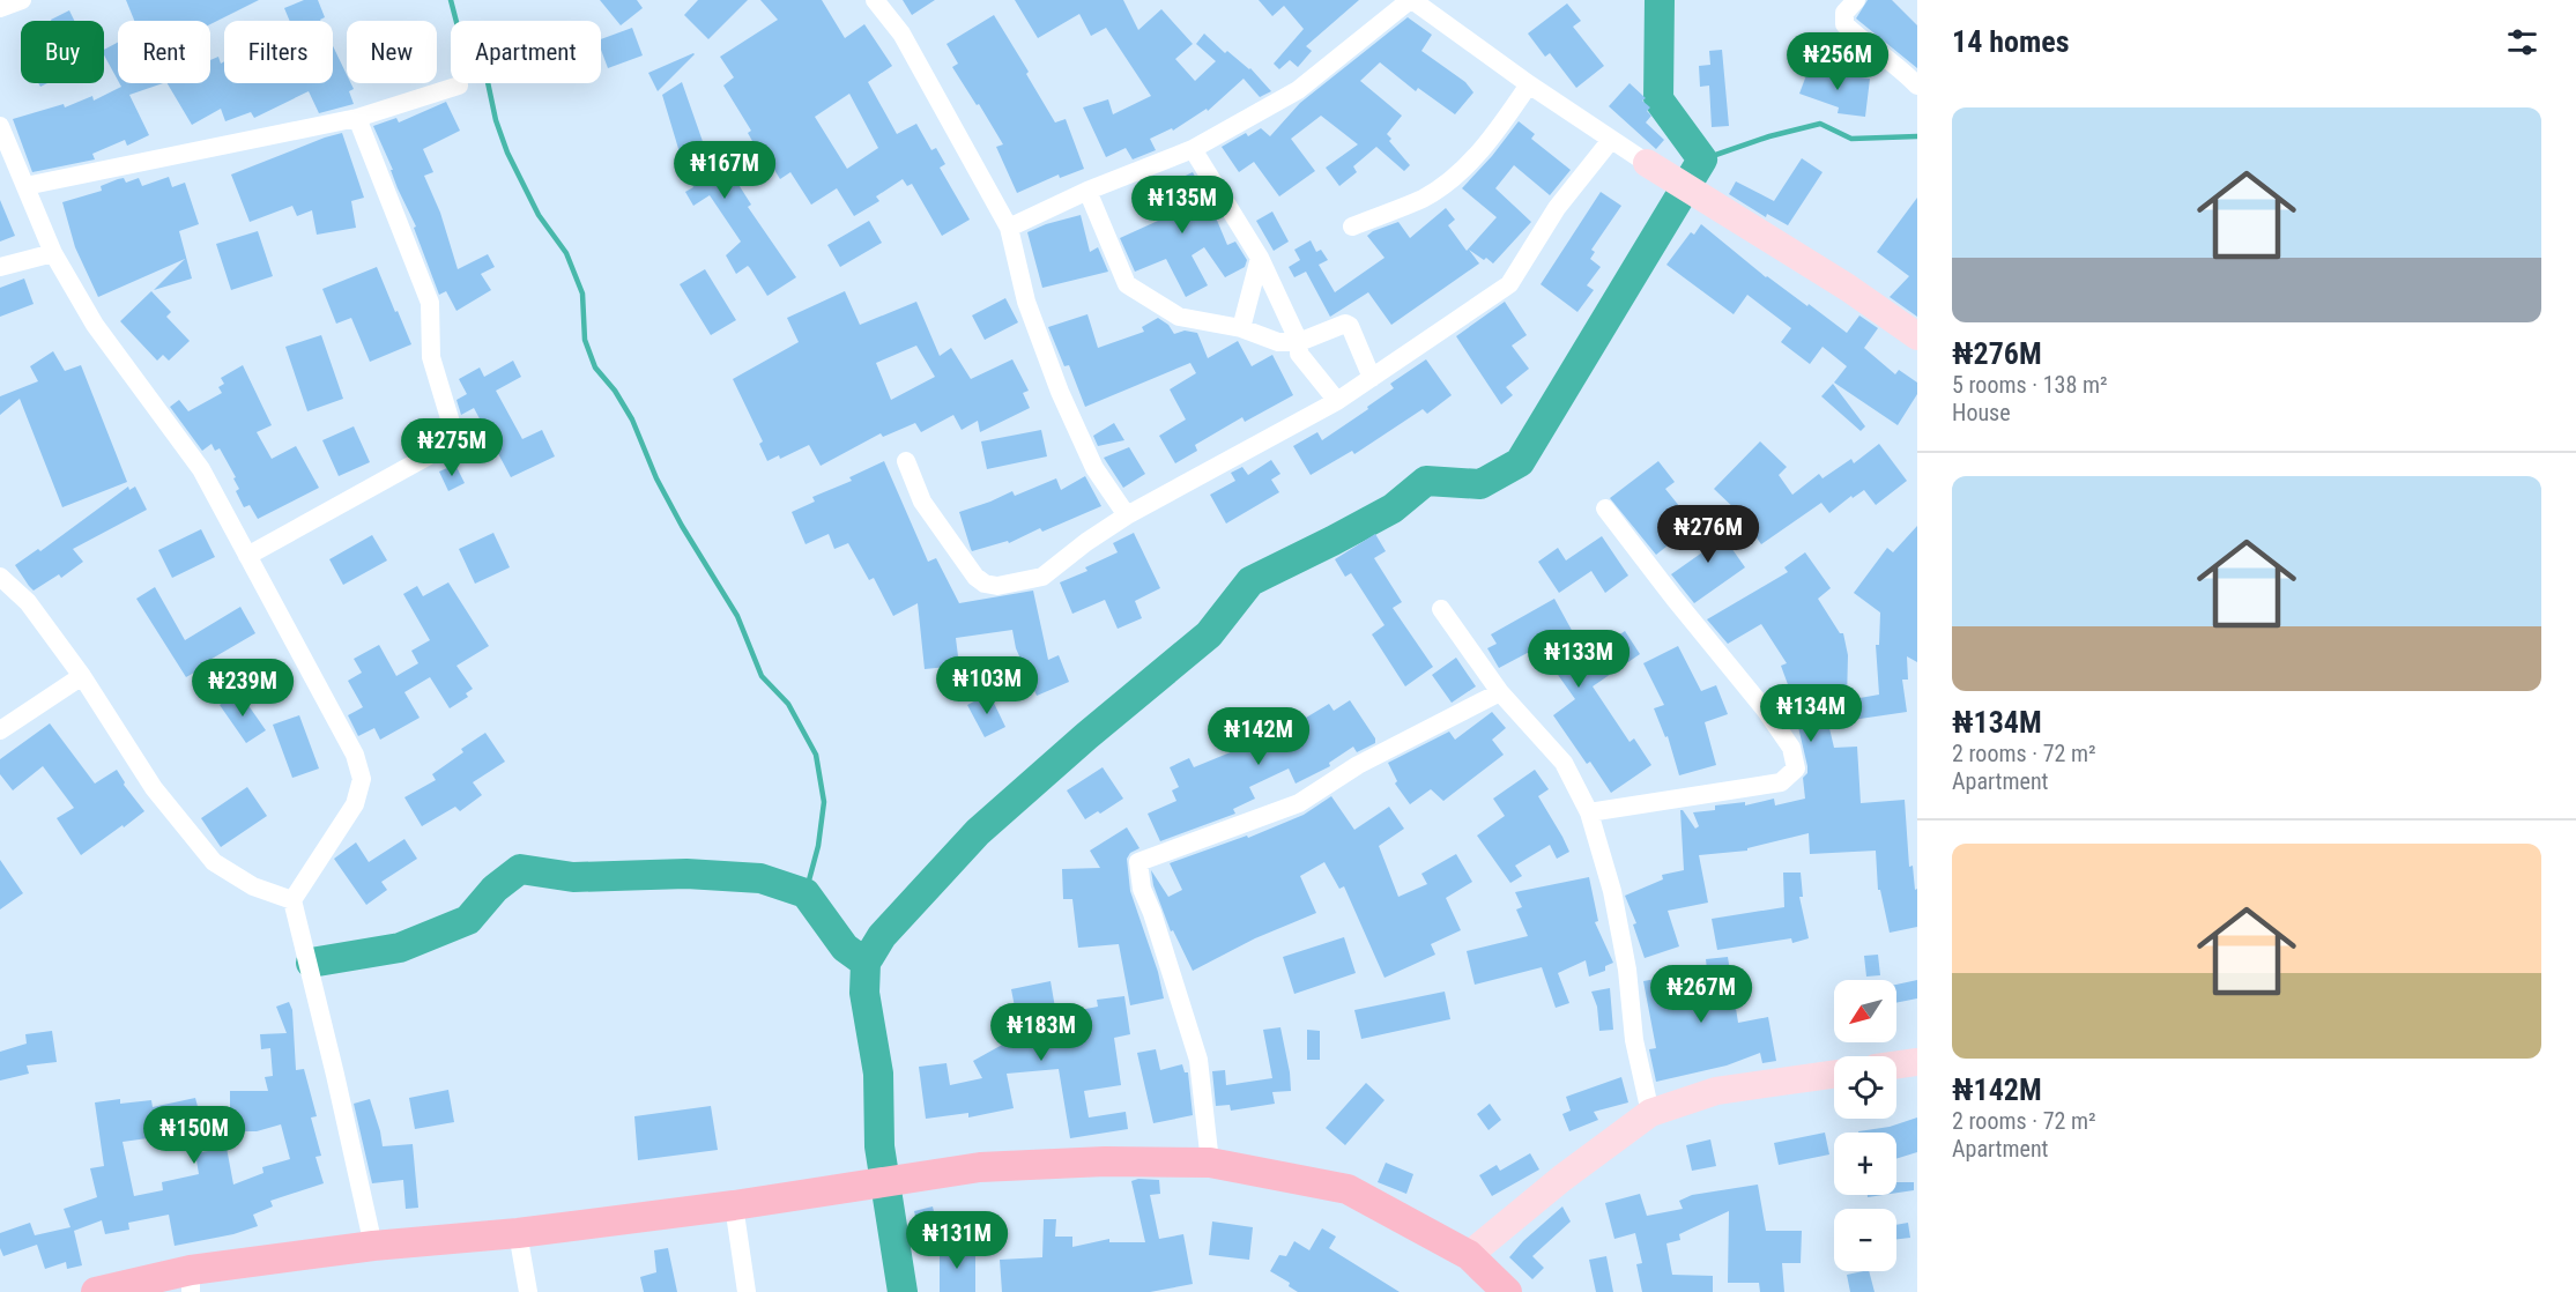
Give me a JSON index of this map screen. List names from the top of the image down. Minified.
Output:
{"north":"bottom left","page":{"heading":"14 homes","chip":["Buy","Rent","Filters","New","Apartment"],"price":["₦256M","₦167M","₦135M","₦275M","₦276M","₦133M","₦103M","₦239M","₦134M","₦142M","₦267M","₦183M","₦150M","₦131M"],"list":[{"name":"₦276M","note":"5 rooms · 138 m² · House"},{"name":"₦134M","note":"2 rooms · 72 m² · Apartment"},{"name":"₦142M","note":"2 rooms · 72 m² · Apartment"}],"map_buttons":["+","−"]}}
